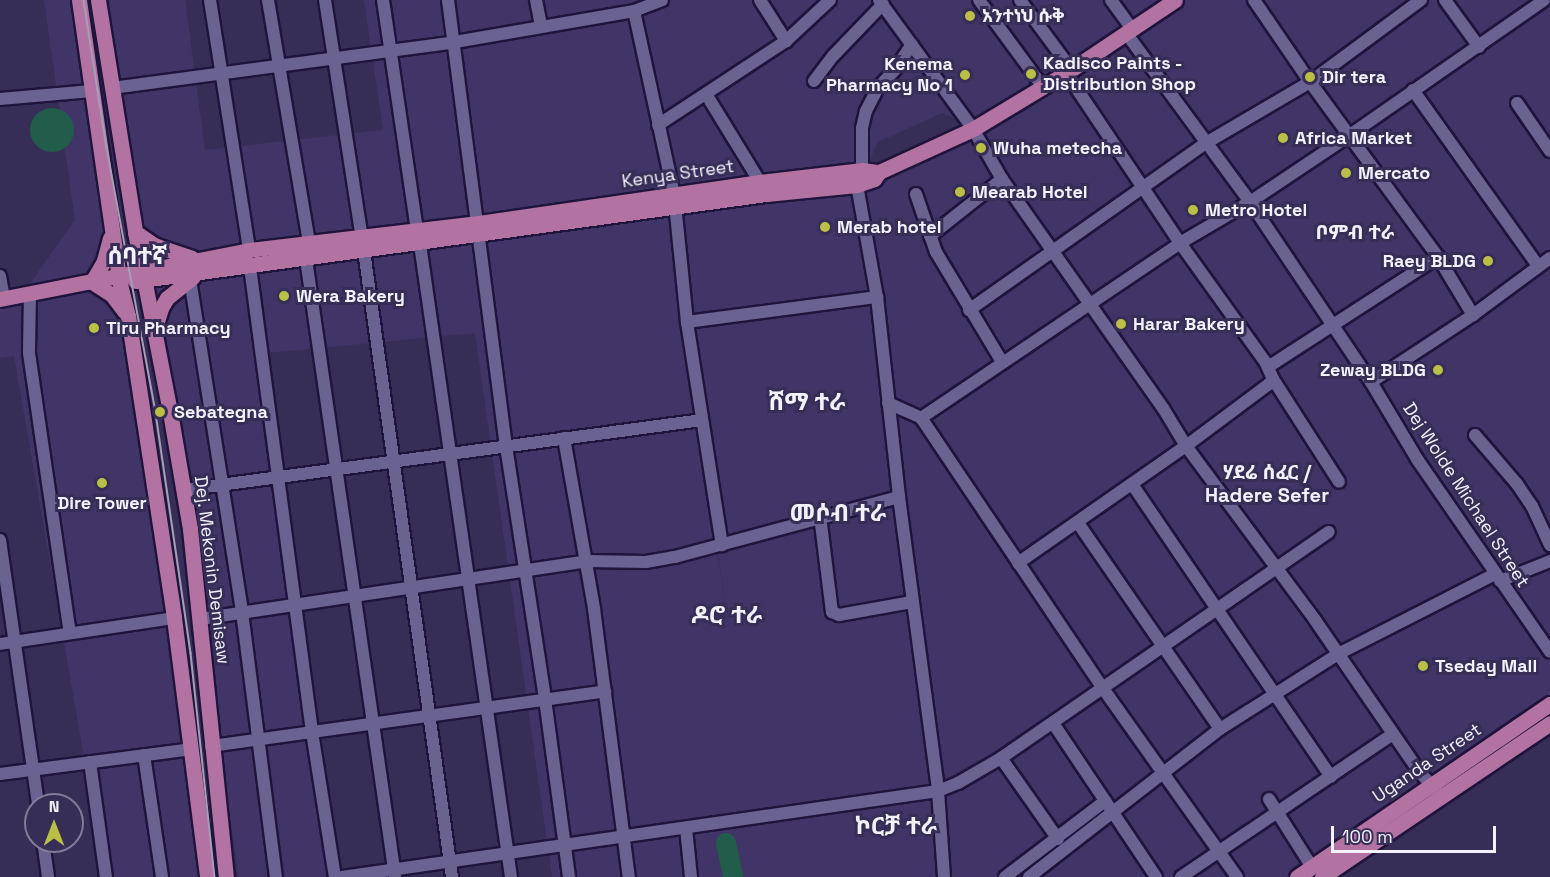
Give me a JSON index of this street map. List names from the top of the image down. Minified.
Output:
{"streets":{"main road":["Kenya Street","Dej. Mekonin Demisaw","Uganda Street"],"street":["Dej Wolde Michael Street"]},"crossings":[["Kenya Street","Dej. Mekonin Demisaw"]],"districts":["ቦምብ ተራ","ሰባተኛ","ሸማ ተራ","ሃደሬ ሰፈር / Hadere Sefer","መሶብ ተራ","ዶሮ ተራ","ኮርቻ ተራ"],"places":["አንተነህ ሱቅ","Kadisco Paints - Distribution Shop","Kenema Pharmacy No 1","Dir tera","Africa Market","Wuha metecha","Mercato","Mearab Hotel","Metro Hotel","Merab hotel","Raey BLDG","Wera Bakery","Harar Bakery","Tiru Pharmacy","Zeway BLDG","Sebategna","Dire Tower","Tseday Mall"],"scale_bar":"100 m","north":"top"}
